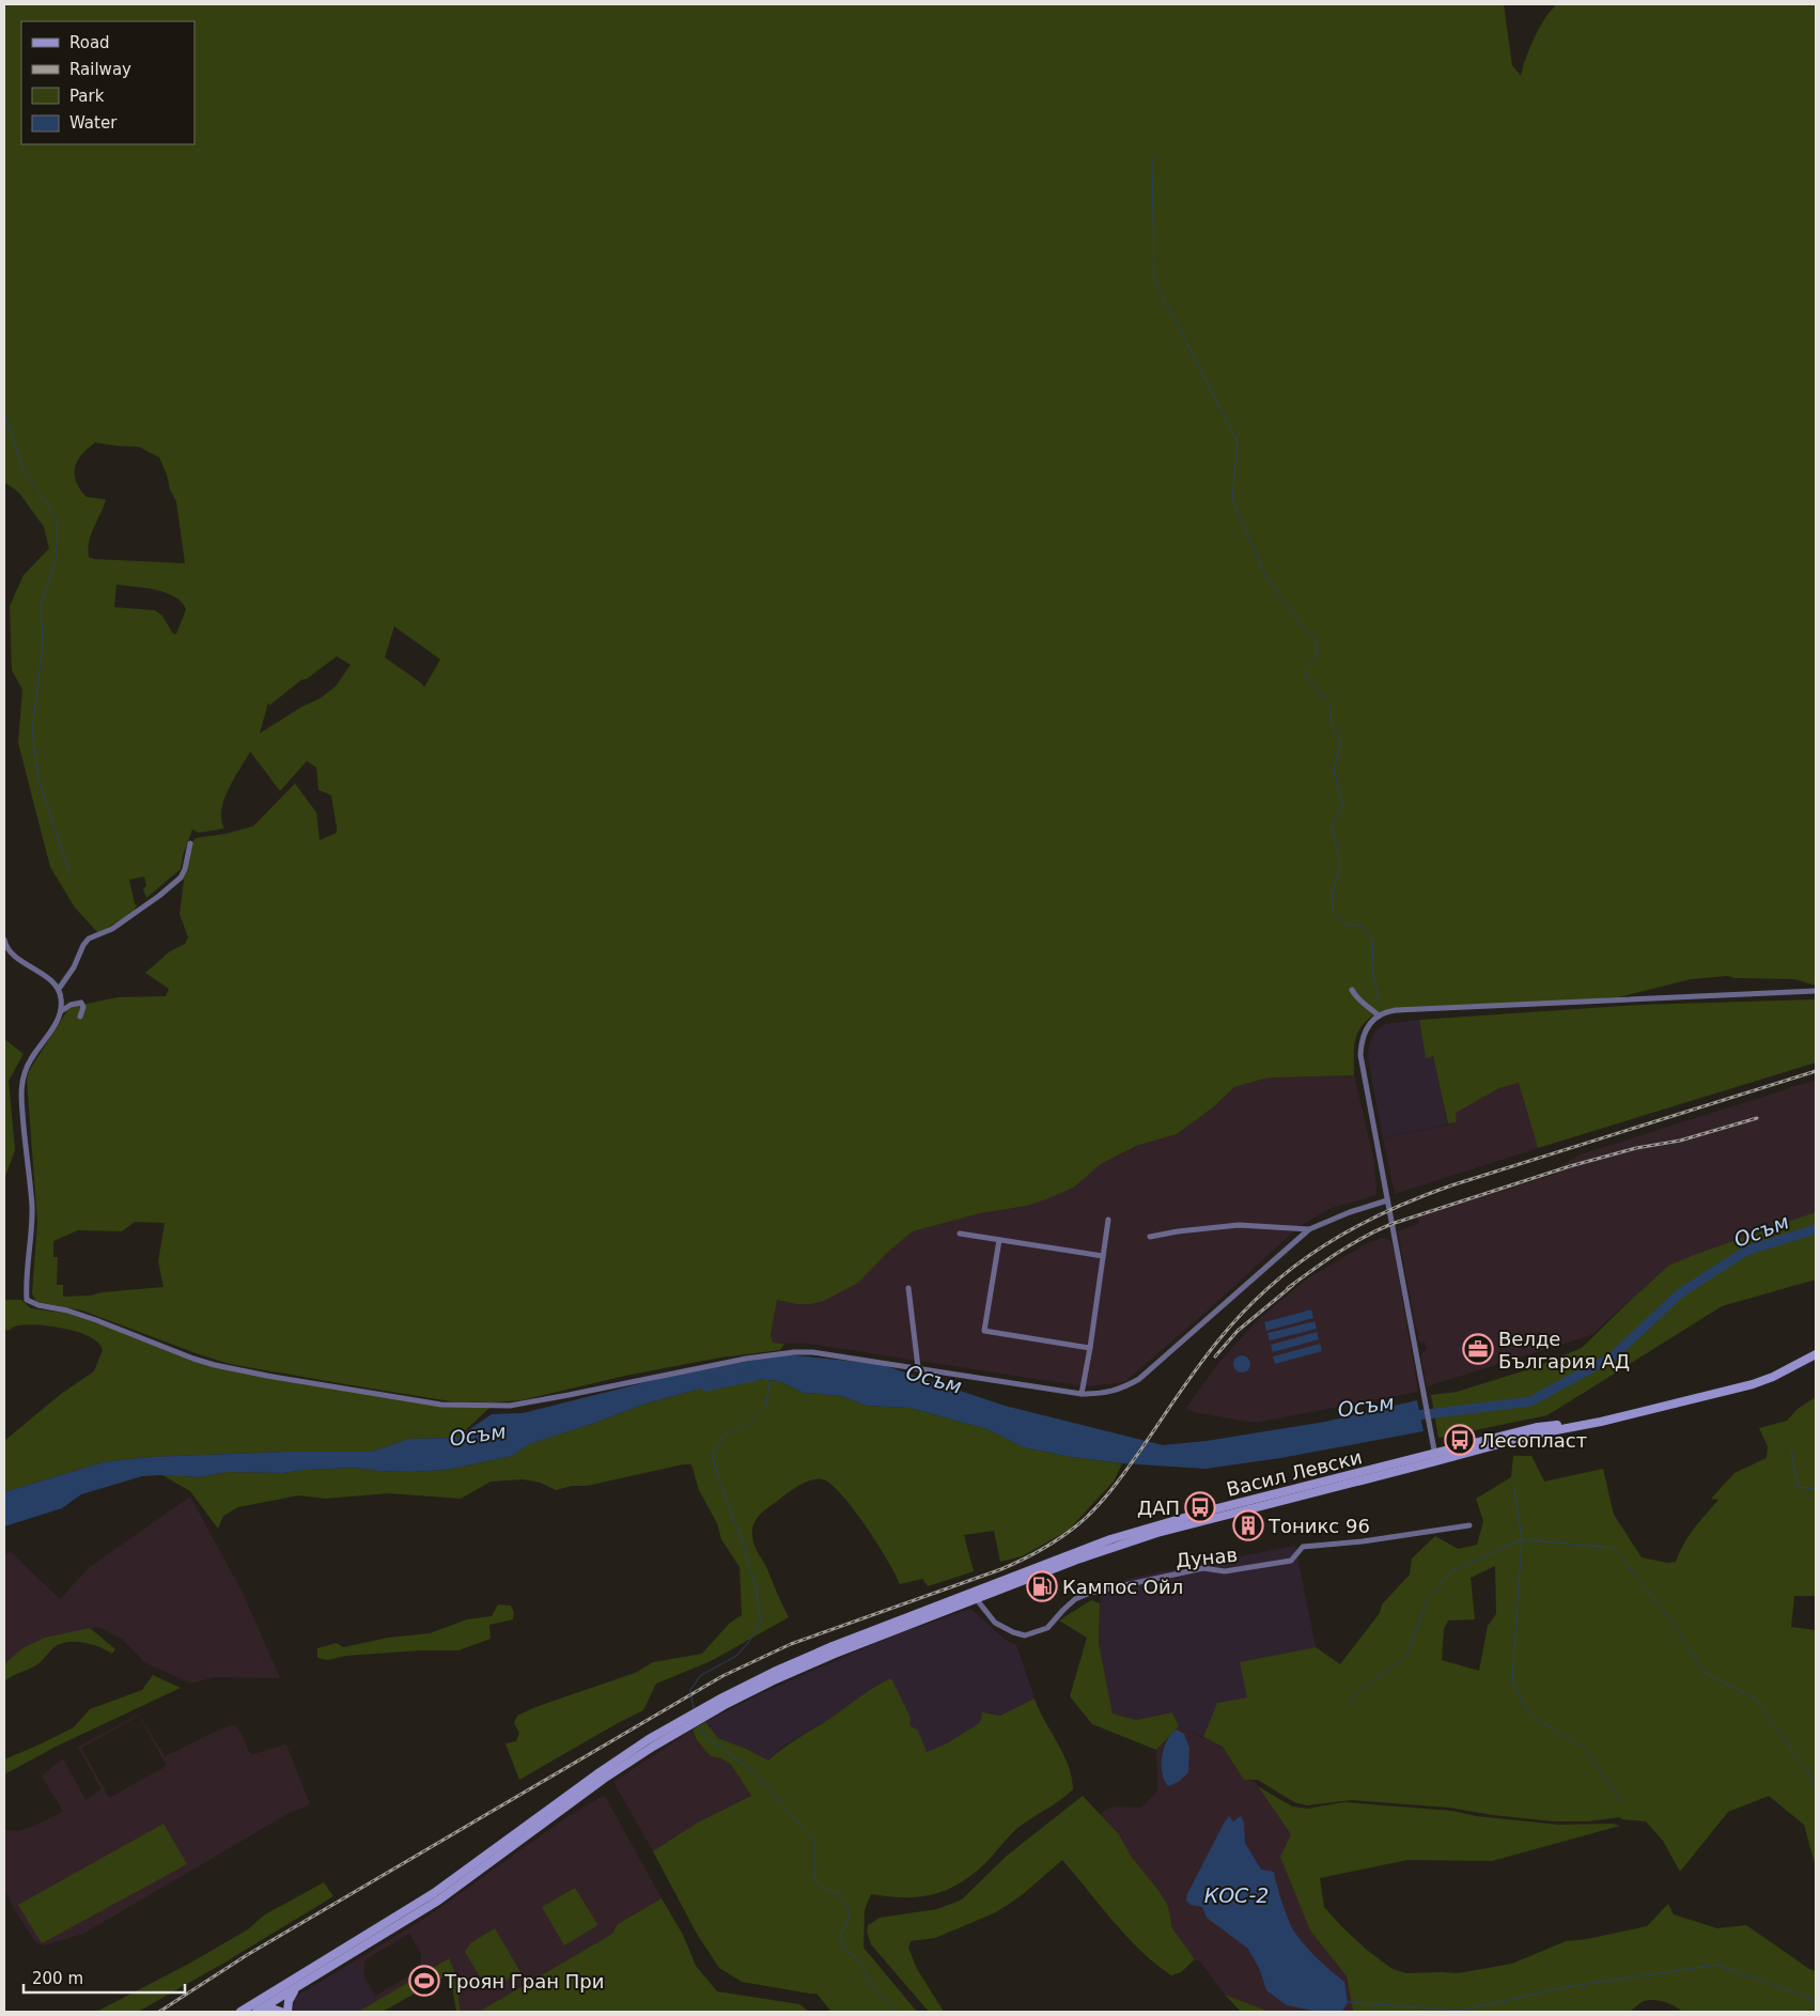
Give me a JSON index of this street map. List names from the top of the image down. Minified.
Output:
{"streets":{"main road":["Васил Левски"],"street":["Дунав"]},"crossings":[["Васил Левски","Дунав"]],"water":["Осъм","КОС-2"],"places":{"office":["Велде България АД"],"bus stop":["Лесопласт","ДАП"],"building":["Тоникс 96"],"fuel station":["Кампос Ойл"],"sports":["Троян Гран При"]},"legend":["Road","Railway","Park","Water"],"scale_bar":"200 m"}
